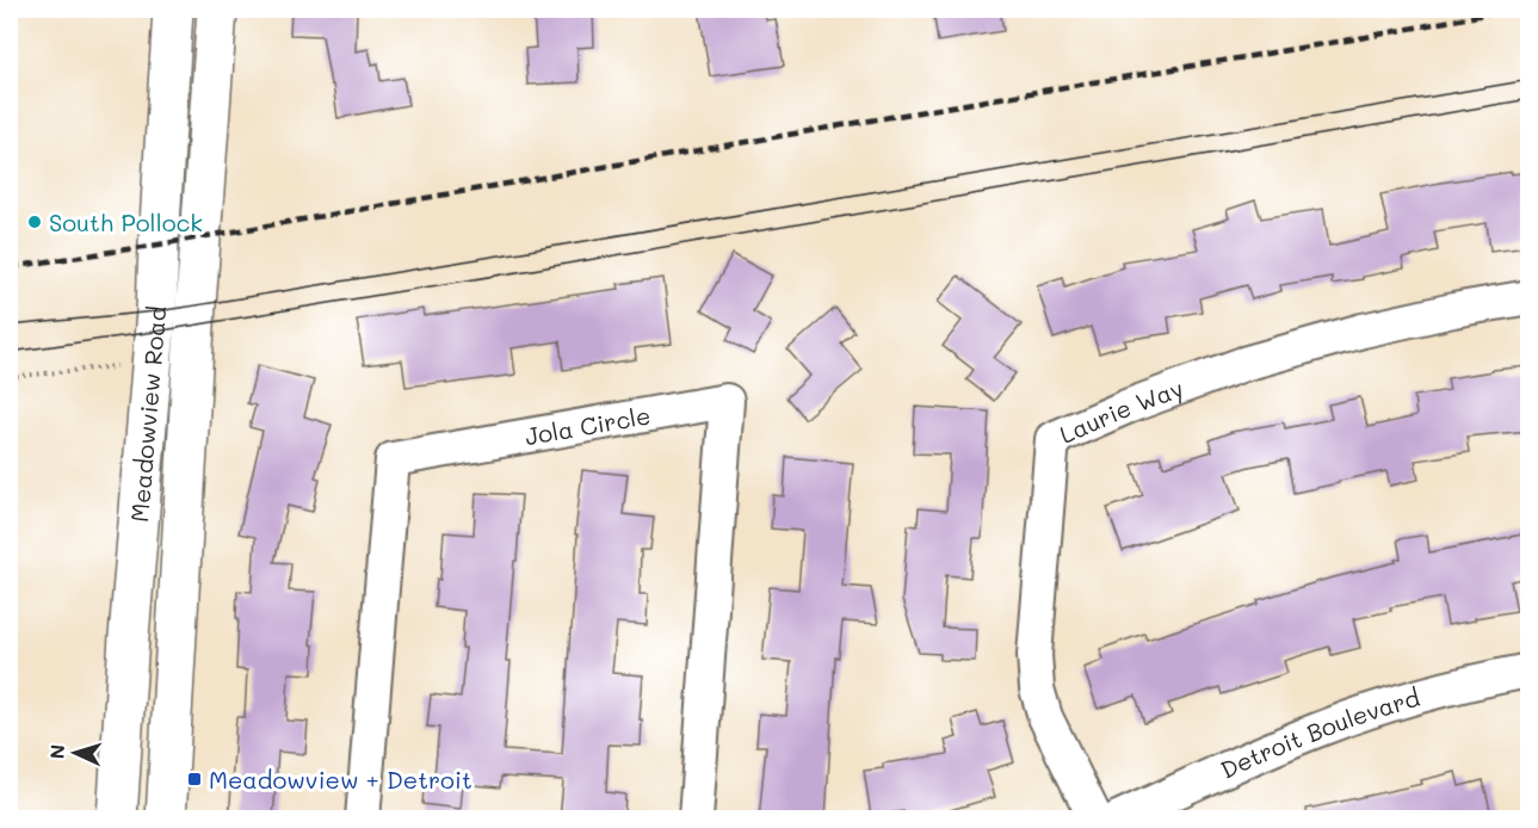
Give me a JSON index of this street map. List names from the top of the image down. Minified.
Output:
{"streets":{"main road":["Meadowview Road"],"street":["Laurie Way","Jola Circle","Detroit Boulevard"]},"places":{"other":["South Pollock"],"transit":["Meadowview + Detroit"]},"north":"left"}
